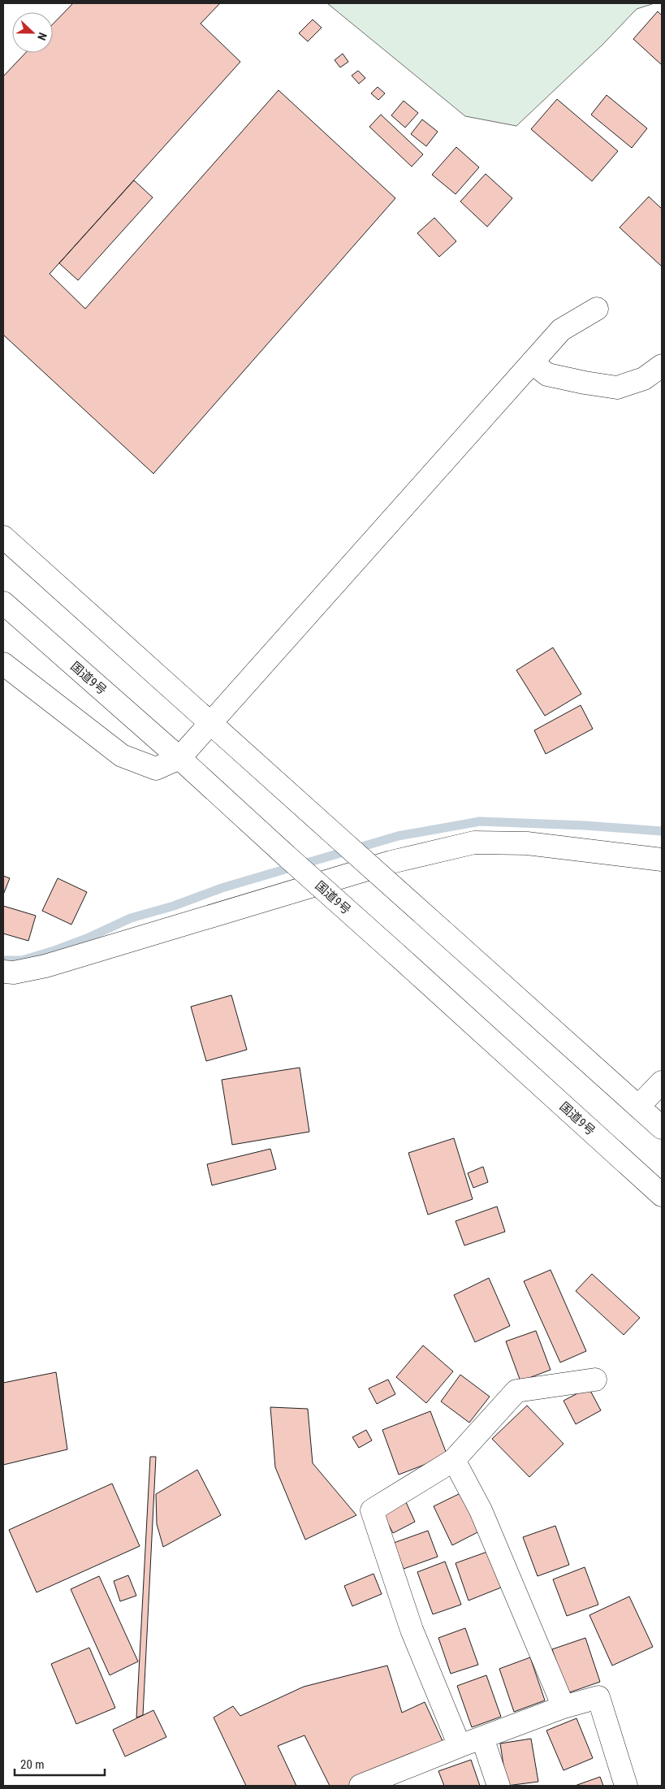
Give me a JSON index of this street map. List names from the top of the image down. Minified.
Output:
{"streets":{"main road":["国道9号"]},"scale_bar":"20 m","north":"right"}
